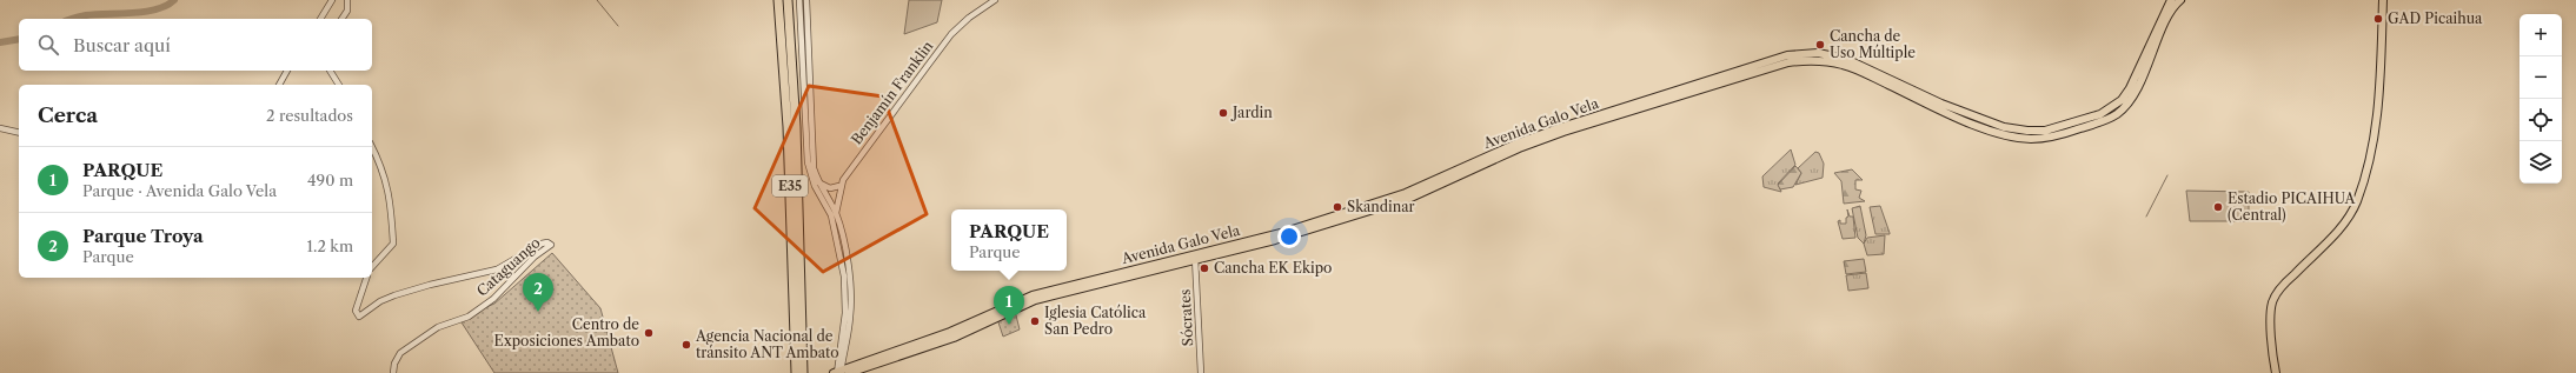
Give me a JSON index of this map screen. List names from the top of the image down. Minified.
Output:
{"streets":{"highway":["E35"],"main road":["Avenida Galo Vela"],"street":["Benjamín Franklin","Cataguango","Sócrates"]},"crossings":[["Avenida Galo Vela","Sócrates"]],"places":["GAD Picaihua","Cancha de Uso Múltiple","Jardin","Skandinar","Estadio PICAIHUA (Central)","Cancha EK Ekipo","Iglesia Católica San Pedro","Centro de Exposiciones Ambato","Agencia Nacional de tránsito ANT Ambato"],"page":{"map_buttons":["+","−"],"search":"Buscar aquí","heading":["Cerca","2 resultados"],"list":[{"mark":"1","name":"PARQUE","note":"Parque · Avenida Galo Vela","value":"490 m"},{"mark":"2","name":"Parque Troya","note":"Parque","value":"1.2 km"}],"popup":["PARQUE","Parque"],"pins":["2","1"]}}
